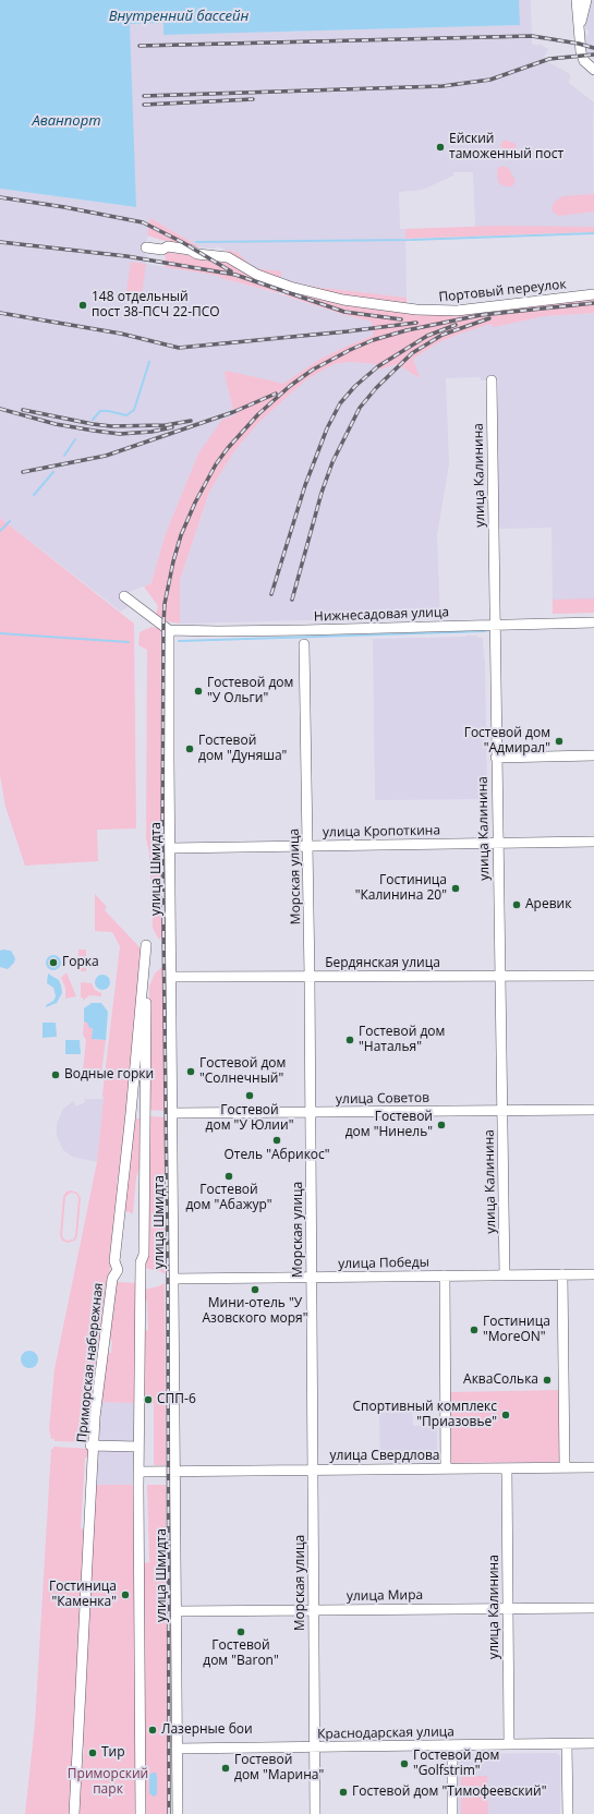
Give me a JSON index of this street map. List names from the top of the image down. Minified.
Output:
{"streets":{"street":["Портовый переулок","улица Калинина","Нижнесадовая улица","улица Кропоткина","улица Шмидта","Морская улица","Бердянская улица","улица Советов","улица Победы","Приморская набережная","улица Свердлова","улица Мира","Краснодарская улица"]},"crossings":[["улица Калинина","Нижнесадовая улица"],["улица Калинина","улица Кропоткина"],["улица Калинина","Бердянская улица"],["улица Калинина","улица Советов"],["улица Калинина","улица Победы"],["улица Калинина","улица Свердлова"],["улица Калинина","улица Мира"],["улица Калинина","Краснодарская улица"],["Нижнесадовая улица","улица Шмидта"],["улица Кропоткина","улица Шмидта"],["улица Кропоткина","Морская улица"],["улица Шмидта","Бердянская улица"],["улица Шмидта","улица Советов"],["улица Шмидта","улица Победы"],["улица Шмидта","улица Свердлова"],["улица Шмидта","улица Мира"],["улица Шмидта","Краснодарская улица"],["Морская улица","Бердянская улица"],["Морская улица","улица Советов"],["Морская улица","улица Победы"],["Морская улица","улица Свердлова"],["Морская улица","улица Мира"],["Морская улица","Краснодарская улица"]],"water":["Внутренний бассейн","Аванпорт"],"parks":["Приморский парк"],"places":["Ейский таможенный пост","148 отдельный пост 38-ПСЧ 22-ПСО","Гостевой дом \"У Ольги\"","Гостевой дом \"Адмирал\"","Гостевой дом \"Дуняша\"","Гостиница \"Калинина 20\"","Аревик","Горка","Гостевой дом \"Наталья\"","Гостевой дом \"Солнечный\"","Водные горки","Гостевой дом \"У Юлии\"","Гостевой дом \"Нинель\"","Отель \"Абрикос\"","Гостевой дом \"Абажур\"","Мини-отель \"У Азовского моря\"","Гостиница \"MoreON\"","АкваСолька","СПП-6","Спортивный комплекс \"Приазовье\"","Гостиница \"Каменка\"","Гостевой дом \"Baron\"","Лазерные бои","Тир","Гостевой дом \"Golfstrim\"","Гостевой дом \"Марина\"","Гостевой дом \"Тимофеевский\""]}
